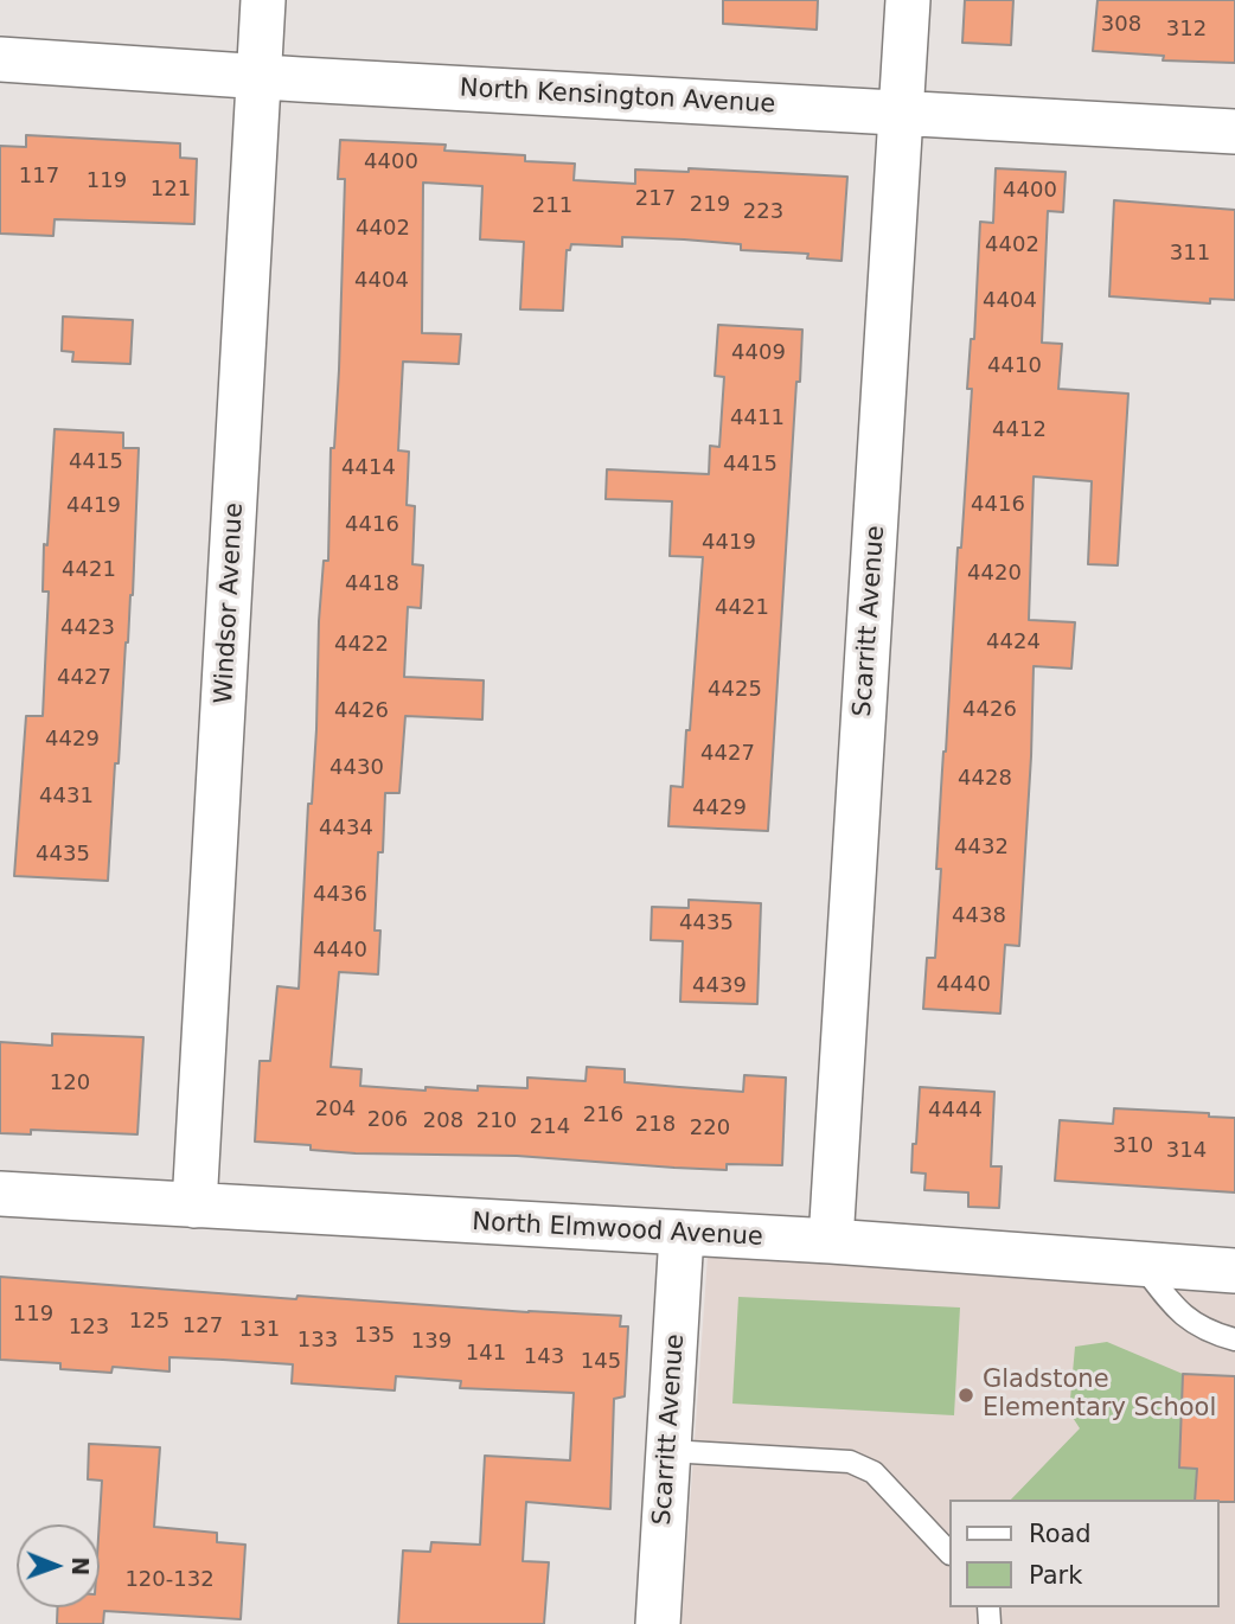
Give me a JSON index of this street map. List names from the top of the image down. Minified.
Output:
{"streets":{"street":["North Kensington Avenue","Windsor Avenue","Scarritt Avenue","North Elmwood Avenue"]},"crossings":[["North Kensington Avenue","Windsor Avenue"],["North Kensington Avenue","Scarritt Avenue"],["Windsor Avenue","North Elmwood Avenue"],["Scarritt Avenue","North Elmwood Avenue"]],"places":["Gladstone Elementary School"],"house_numbers":["308","312","4400","117","119","121","4400","217","219","211","223","4402","4402","311","4404","4404","4409","4410","4411","4412","4415","4415","4414","4416","4419","4416","4419","4421","4420","4418","4421","4423","4424","4422","4427","4425","4426","4426","4429","4427","4430","4428","4431","4429","4434","4432","4435","4436","4438","4435","4440","4440","4439","120","204","4444","216","206","208","210","218","214","220","310","314","119","125","127","123","131","135","133","139","141","143","145","120-132"],"legend":["Road","Park"],"north":"right"}
